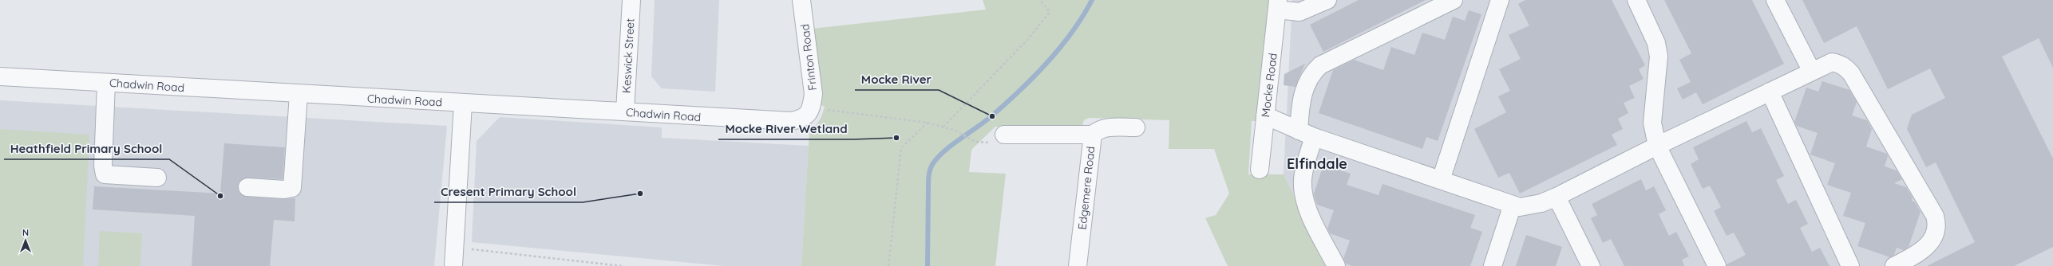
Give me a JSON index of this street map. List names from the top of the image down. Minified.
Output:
{"streets":{"street":["Keswick Street","Frinton Road","Chadwin Road","Mocke Road","Edgemere Road"]},"crossings":[["Keswick Street","Chadwin Road"],["Frinton Road","Chadwin Road"]],"districts":["Elfindale"],"places":["Mocke River","Mocke River Wetland","Cresent Primary School","Heathfield Primary School"],"north":"top"}
